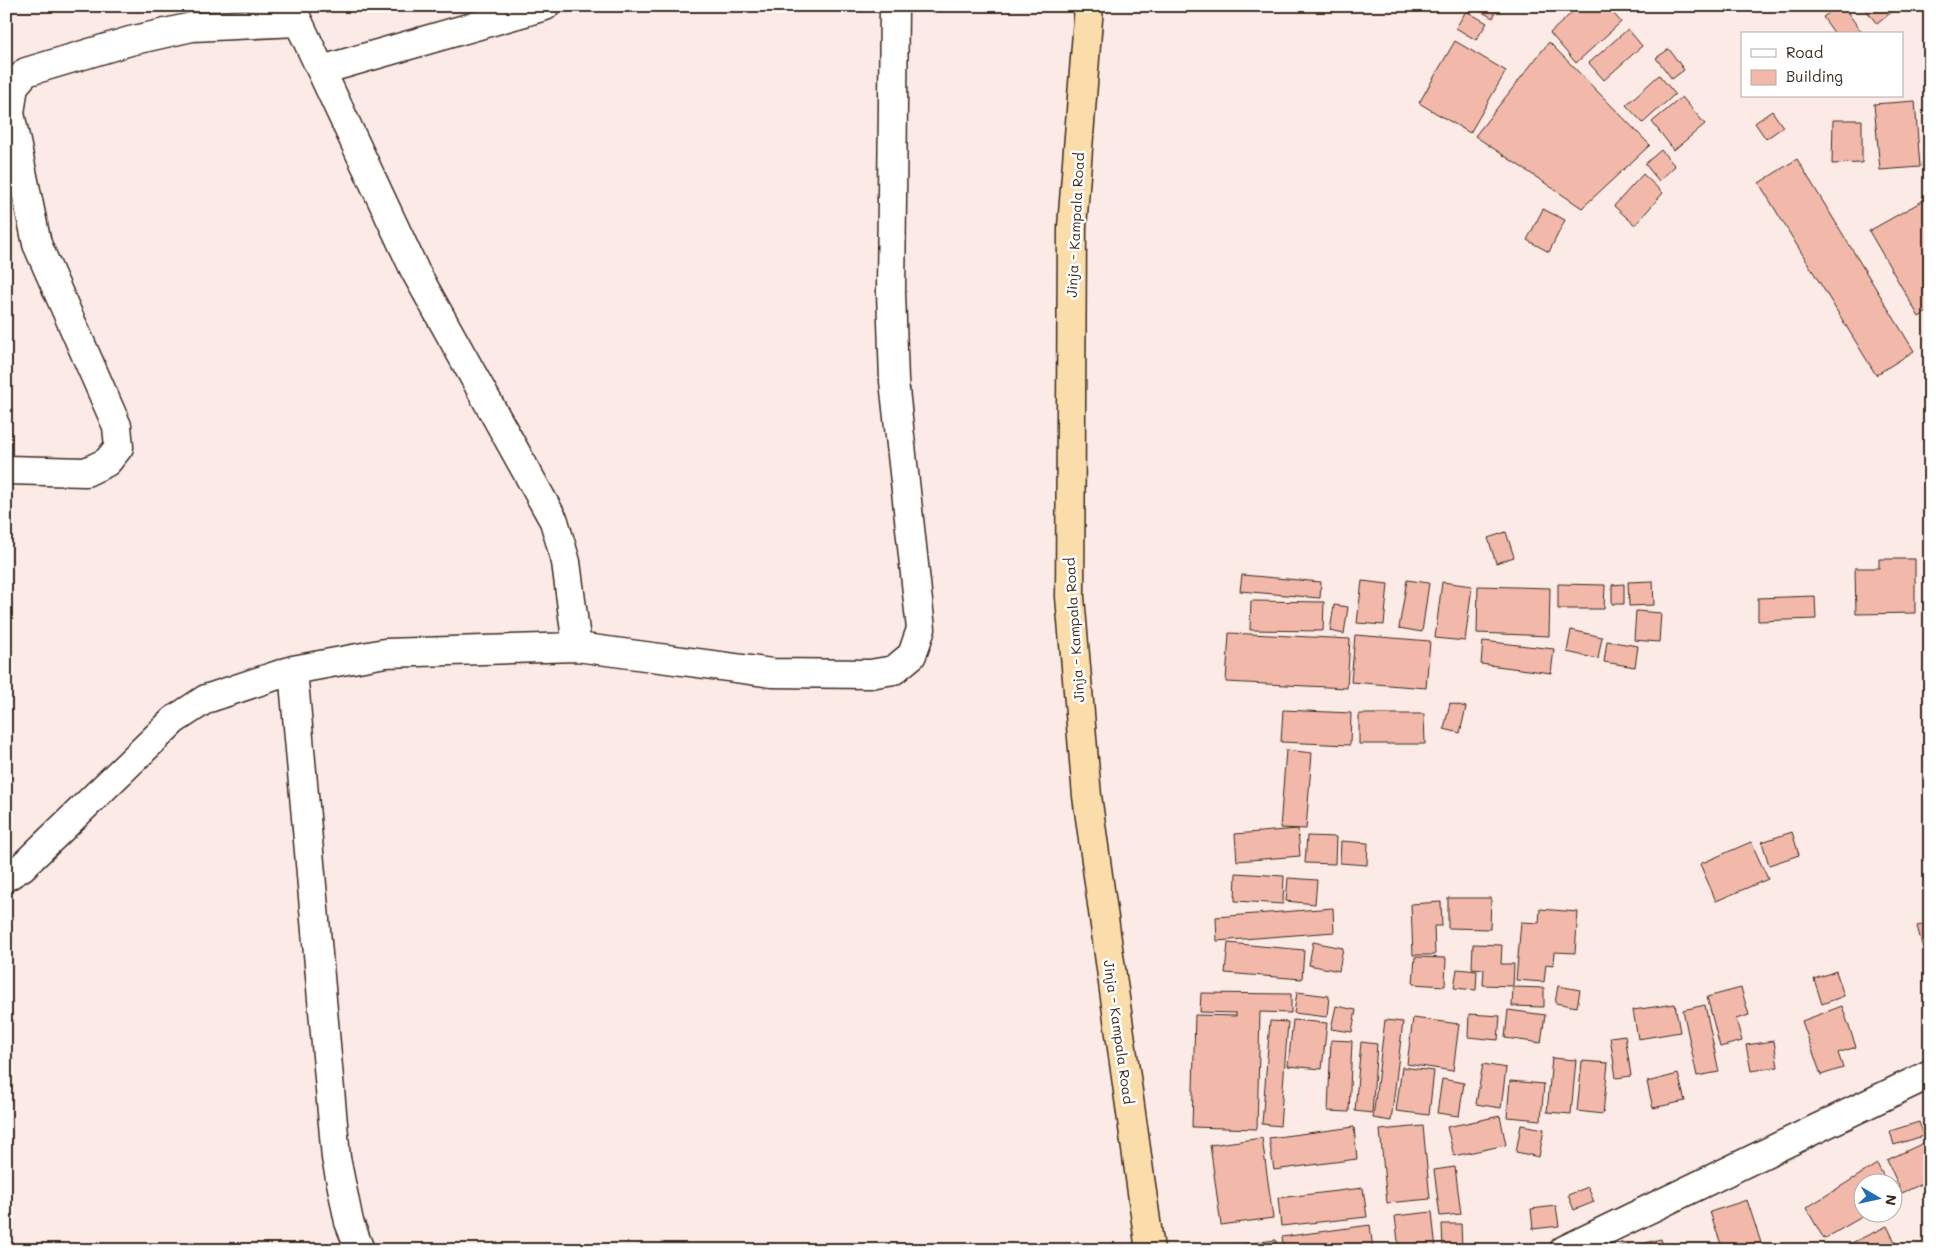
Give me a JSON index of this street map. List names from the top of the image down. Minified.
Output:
{"streets":{"highway":["Jinja - Kampala Road"]},"legend":["Road","Building"],"north":"right"}
